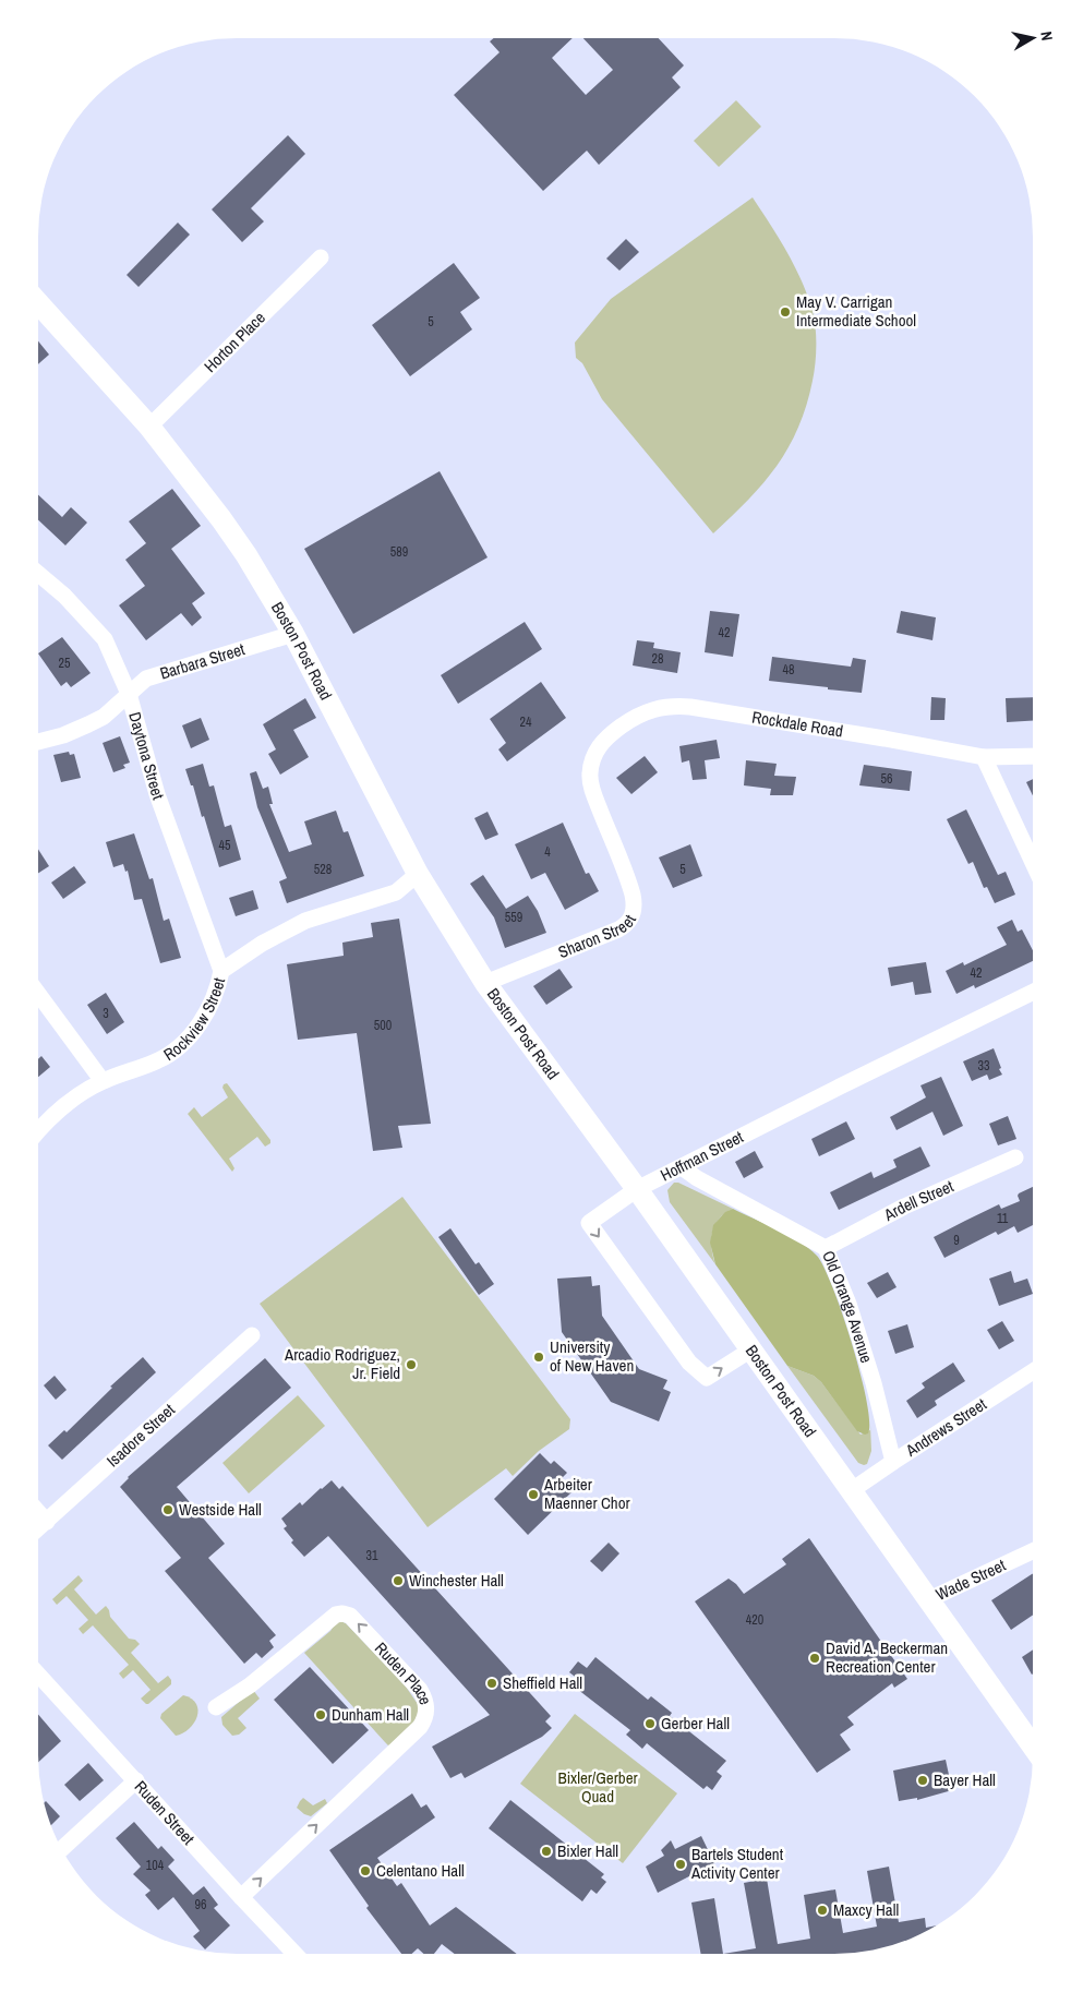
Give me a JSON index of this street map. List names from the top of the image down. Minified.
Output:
{"streets":{"main road":["Boston Post Road"],"street":["Horton Place","Barbara Street","Rockdale Road","Daytona Street","Sharon Street","Rockview Street","Hoffman Street","Ardell Street","Old Orange Avenue","Andrews Street","Isadore Street","Wade Street","Ruden Place","Ruden Street"]},"crossings":[["Horton Place","Boston Post Road"],["Boston Post Road","Barbara Street"],["Boston Post Road","Sharon Street"],["Boston Post Road","Rockview Street"],["Boston Post Road","Hoffman Street"],["Boston Post Road","Andrews Street"],["Boston Post Road","Wade Street"],["Barbara Street","Daytona Street"],["Rockdale Road","Sharon Street"],["Daytona Street","Rockview Street"],["Hoffman Street","Old Orange Avenue"],["Ardell Street","Old Orange Avenue"],["Old Orange Avenue","Andrews Street"],["Ruden Place","Ruden Street"]],"parks":["Bixler/Gerber Quad"],"places":["May V. Carrigan Intermediate School","University of New Haven","Arcadio Rodriguez, Jr. Field","Arbeiter Maenner Chor","Westside Hall","Winchester Hall","David A. Beckerman Recreation Center","Sheffield Hall","Dunham Hall","Gerber Hall","Bayer Hall","Bixler Hall","Bartels Student Activity Center","Celentano Hall","Maxcy Hall"],"house_numbers":["5","589","42","28","25","48","24","56","45","4","528","5","559","42","3","500","33","11","9","31","420","104","96"],"north":"right"}
